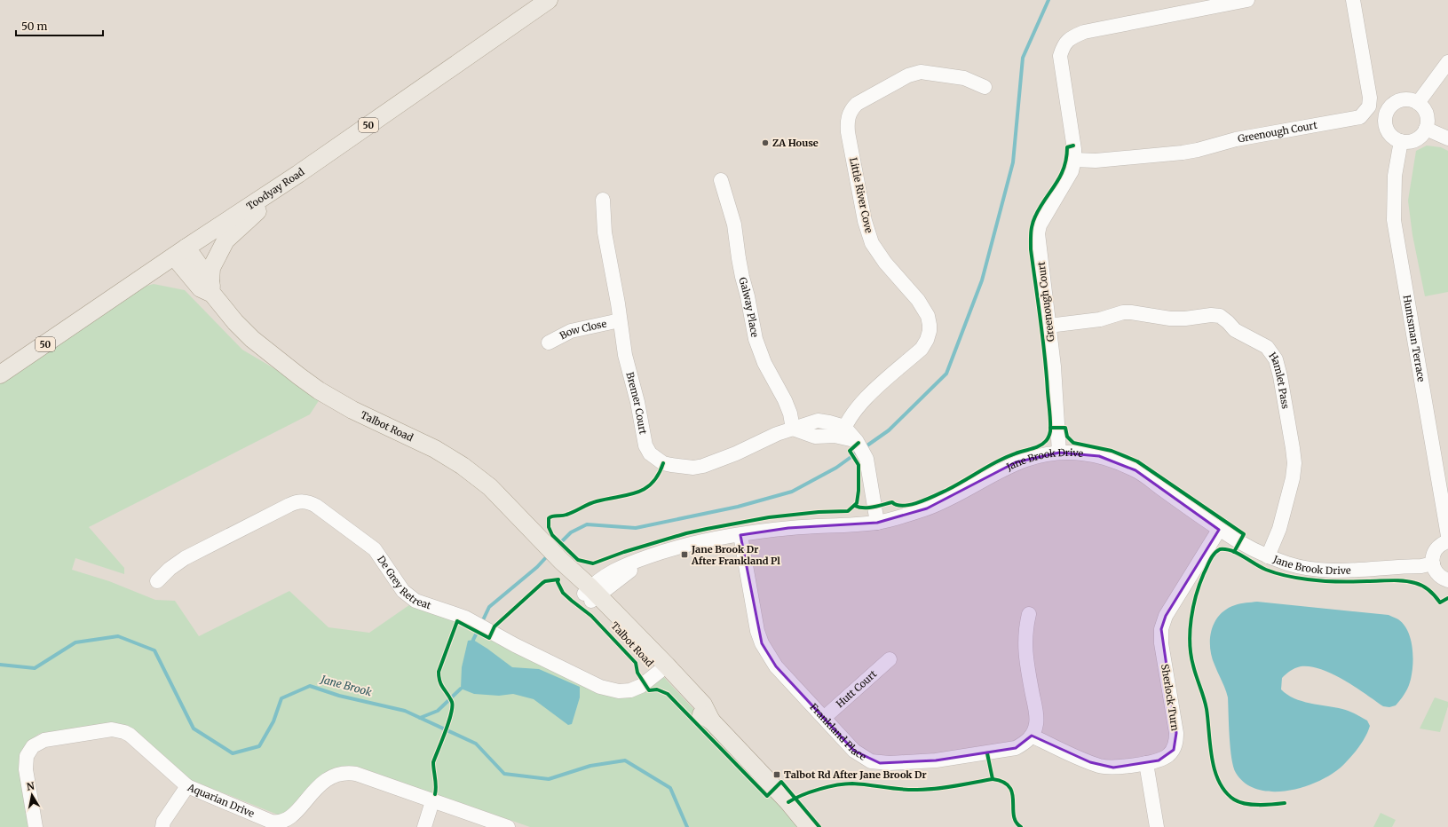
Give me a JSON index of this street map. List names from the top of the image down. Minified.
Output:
{"streets":{"main road":["50","Toodyay Road","Talbot Road"],"street":["Greenough Court","Little River Cove","Galway Place","Bow Close","Huntsman Terrace","Hamlet Pass","Bremer Court","Jane Brook Drive","De Grey Retreat","Hutt Court","Sherlock Turn","Frankland Place","Aquarian Drive"]},"crossings":[["Greenough Court","Hamlet Pass"],["Greenough Court","Jane Brook Drive"],["Toodyay Road","Talbot Road"],["Little River Cove","Bremer Court"],["Galway Place","Bremer Court"],["Bow Close","Bremer Court"],["Hamlet Pass","Jane Brook Drive"],["Bremer Court","Jane Brook Drive"],["Talbot Road","Jane Brook Drive"],["Talbot Road","De Grey Retreat"],["Jane Brook Drive","Sherlock Turn"],["Jane Brook Drive","Frankland Place"],["Hutt Court","Frankland Place"],["Sherlock Turn","Frankland Place"]],"water":["Jane Brook"],"places":{"other":["ZA House"],"transit":["Jane Brook Dr After Frankland Pl","Talbot Rd After Jane Brook Dr"]},"scale_bar":"50 m","north":"top"}
